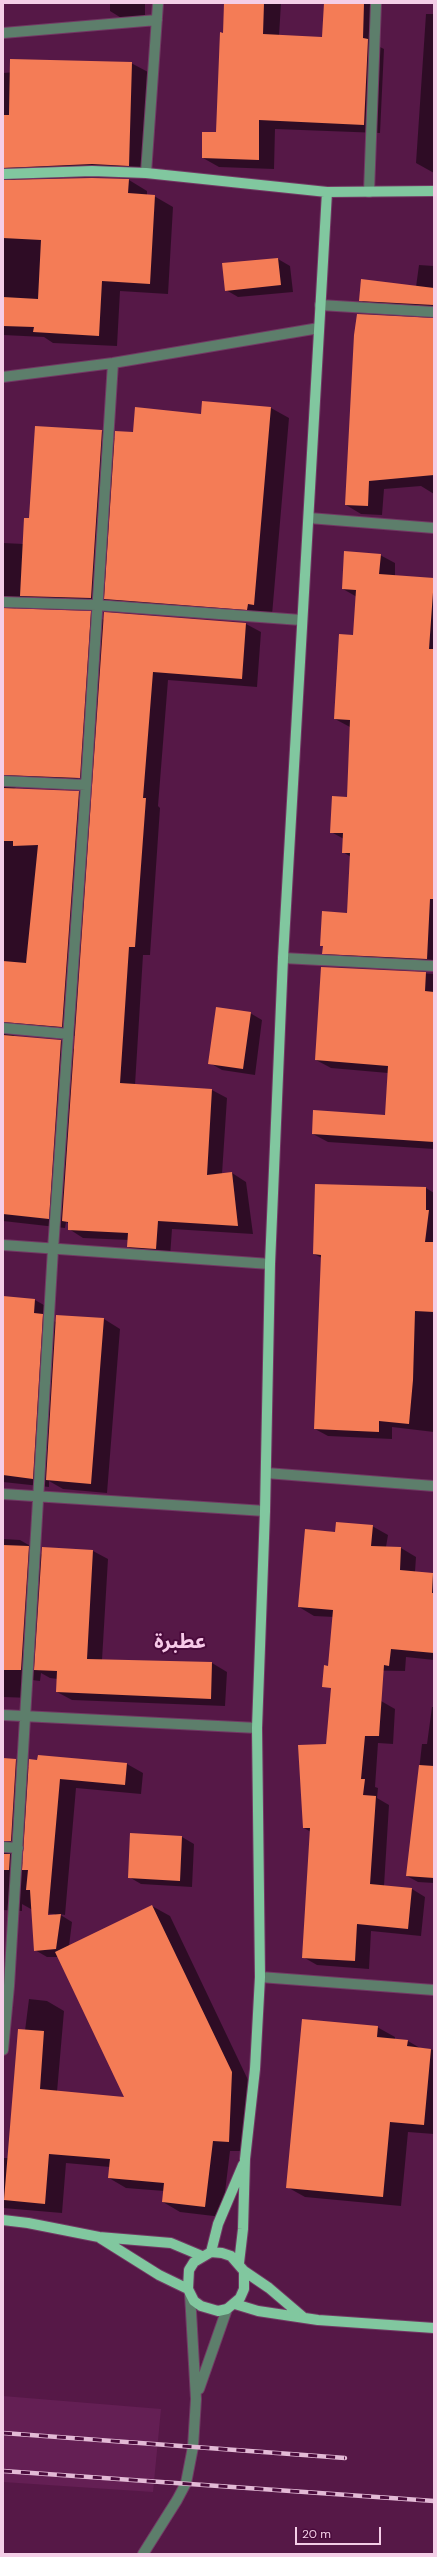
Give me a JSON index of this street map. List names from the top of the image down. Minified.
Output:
{"districts":["عطبرة"],"scale_bar":"20 m"}
